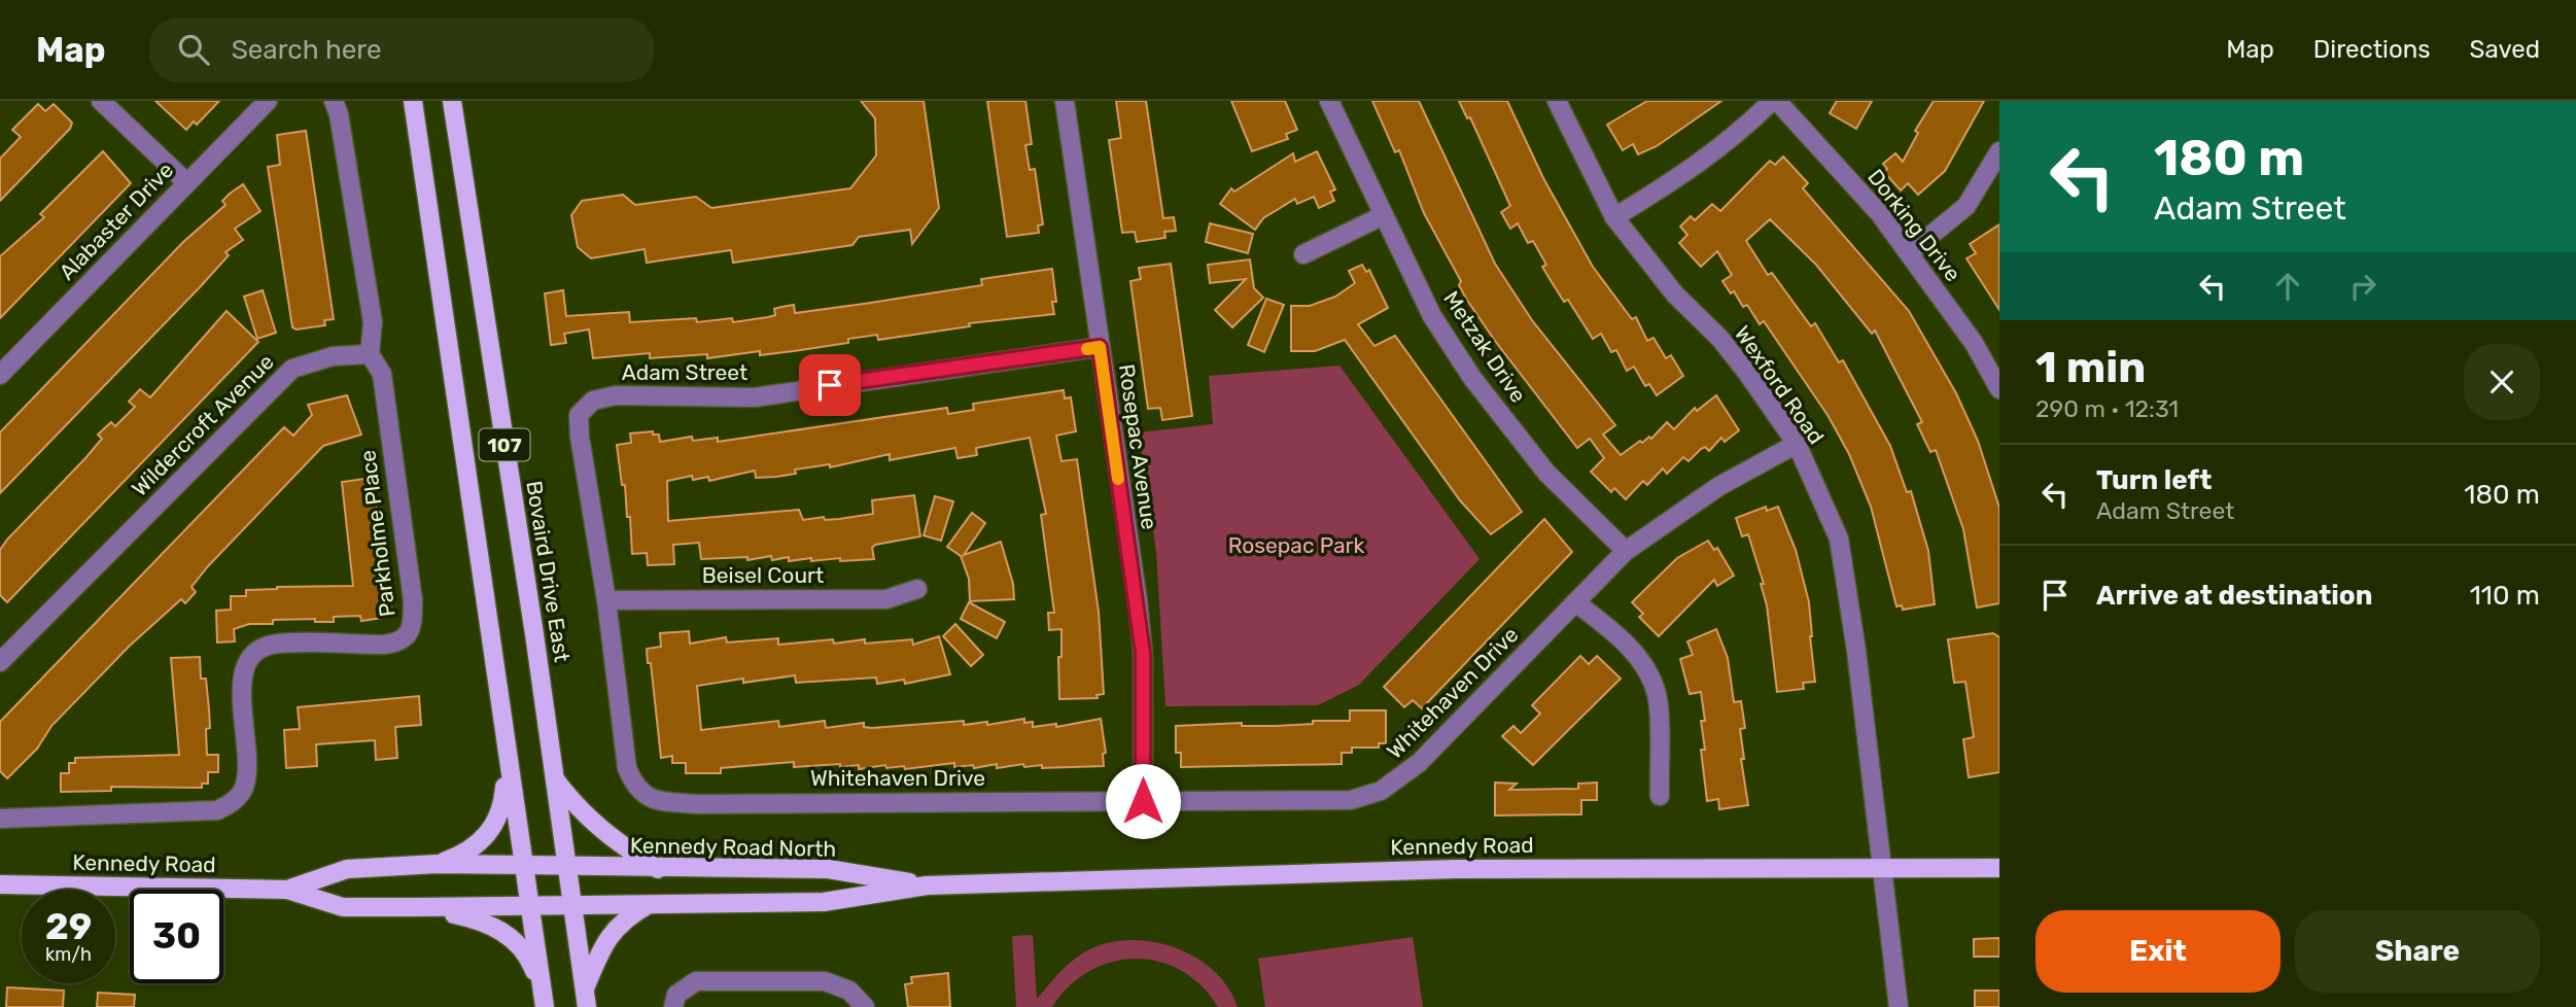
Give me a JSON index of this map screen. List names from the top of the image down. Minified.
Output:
{"streets":{"main road":["107","Bovaird Drive East","Kennedy Road","Kennedy Road North"],"street":["Alabaster Drive","Dorking Drive","Metzak Drive","Adam Street","Wexford Road","Wildercroft Avenue","Rosepac Avenue","Parkholme Place","Beisel Court","Whitehaven Drive"]},"crossings":[["Metzak Drive","Whitehaven Drive"],["Adam Street","Rosepac Avenue"],["Adam Street","Beisel Court"],["Adam Street","Whitehaven Drive"],["Wexford Road","Whitehaven Drive"],["Wexford Road","Kennedy Road"],["Wildercroft Avenue","Parkholme Place"],["107","Kennedy Road North"],["Rosepac Avenue","Whitehaven Drive"],["Bovaird Drive East","Kennedy Road North"],["Kennedy Road","Kennedy Road North"]],"parks":["Rosepac Park"],"page":{"header":"Map","search":"Search here","nav":["Map","Directions","Saved"],"turn":["180 m","Adam Street"],"heading":["1 min","290 m · 12:31"],"list":[{"name":"Turn left","note":"Adam Street","value":"180 m"},{"name":"Arrive at destination","value":"110 m"}],"speed":"29 km/h","limit":"30","buttons":["Exit","Share"]}}
